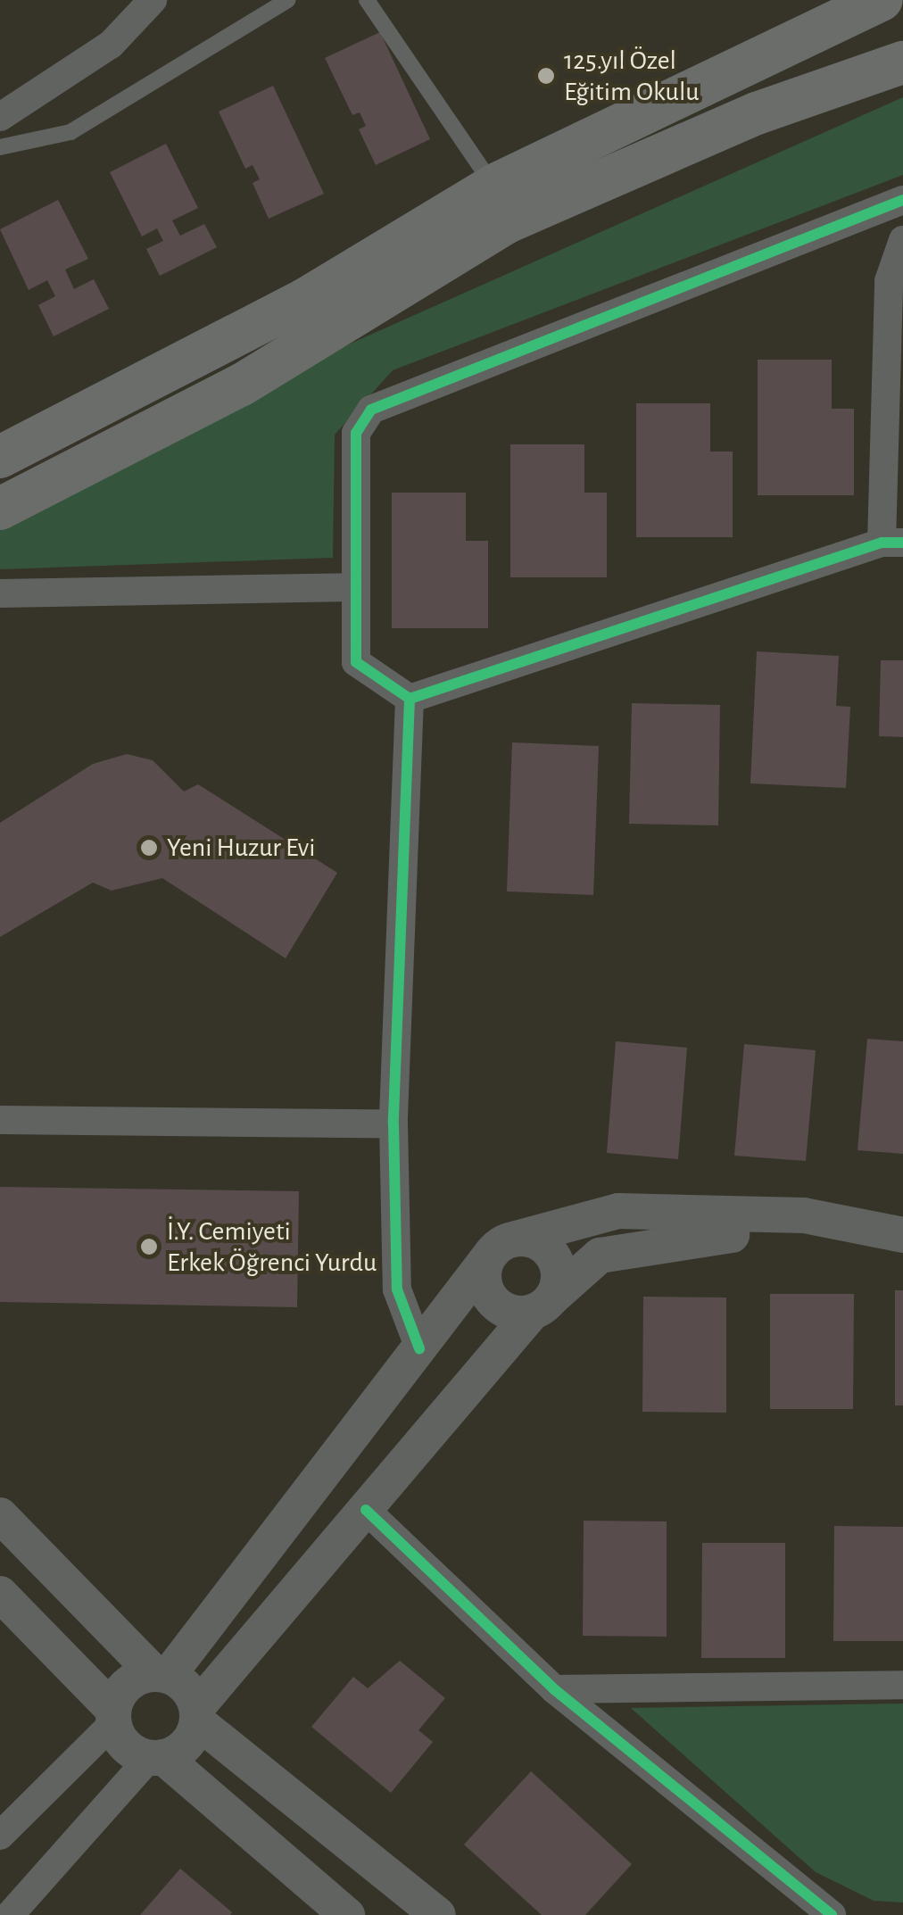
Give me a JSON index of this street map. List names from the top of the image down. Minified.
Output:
{"places":["125.yıl Özel Eğitim Okulu","Yeni Huzur Evi","İ.Y. Cemiyeti Erkek Öğrenci Yurdu"]}
